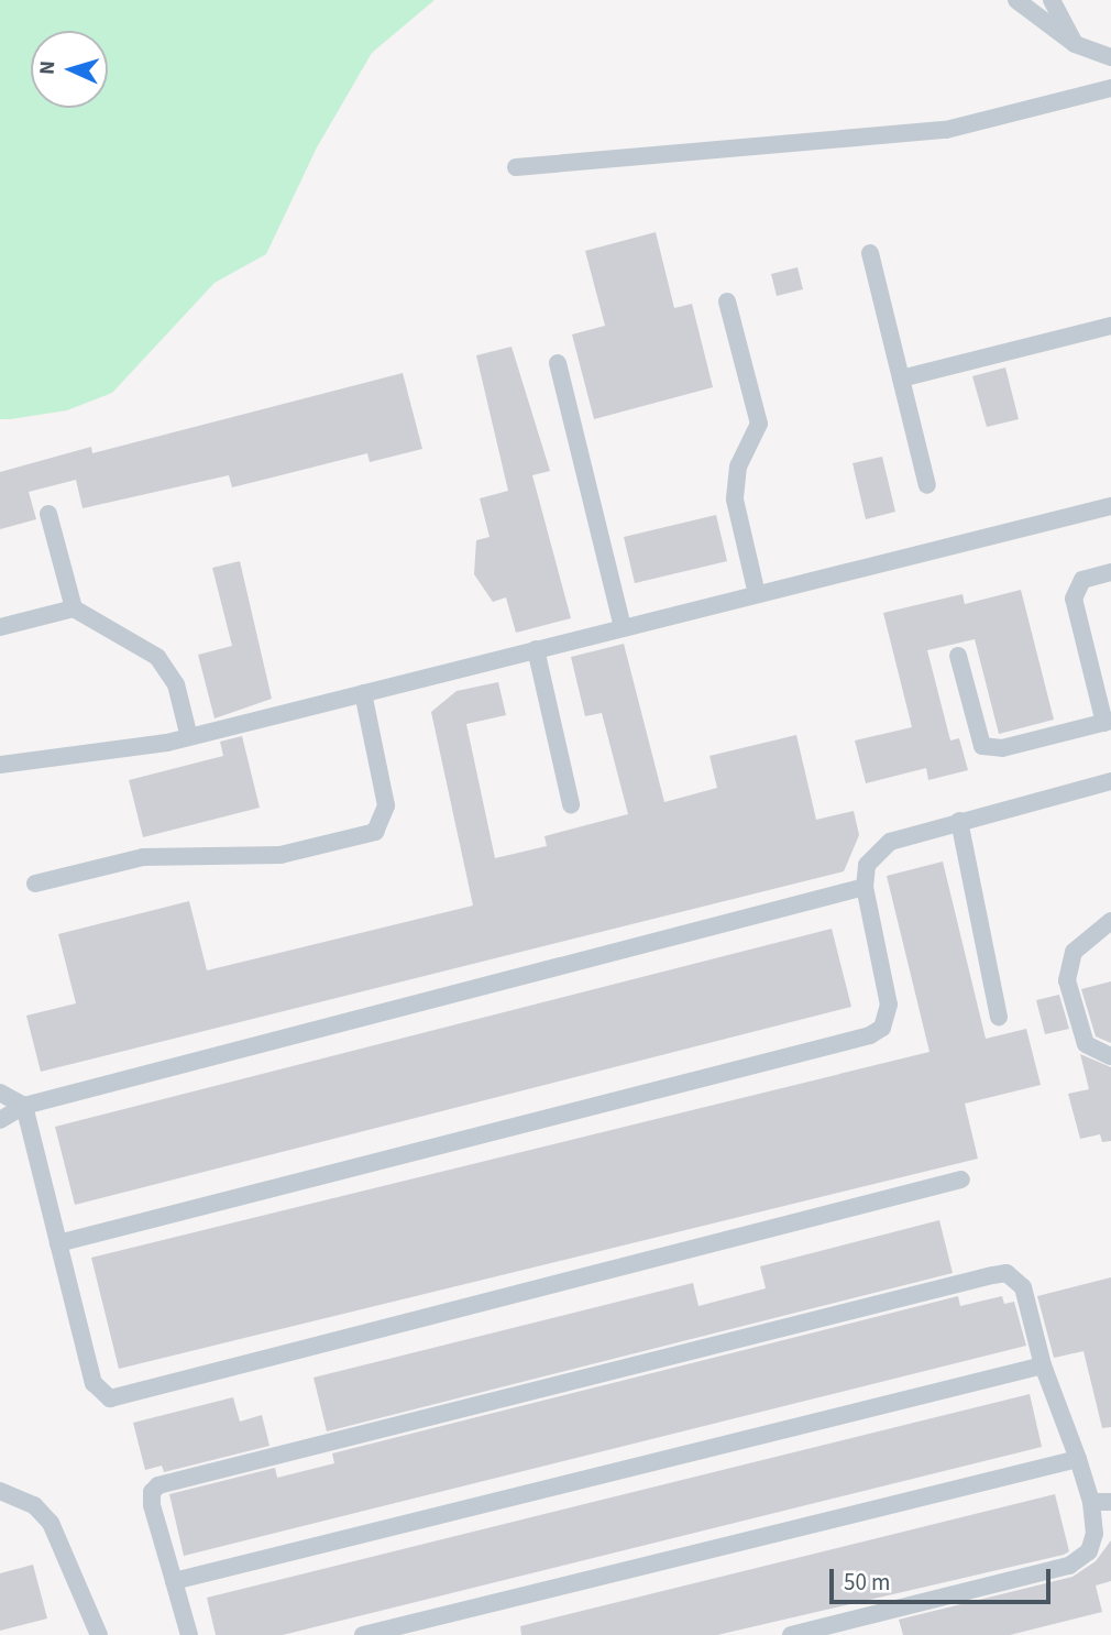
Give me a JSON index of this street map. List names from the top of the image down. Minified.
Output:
{"scale_bar":"50 m","north":"left"}
